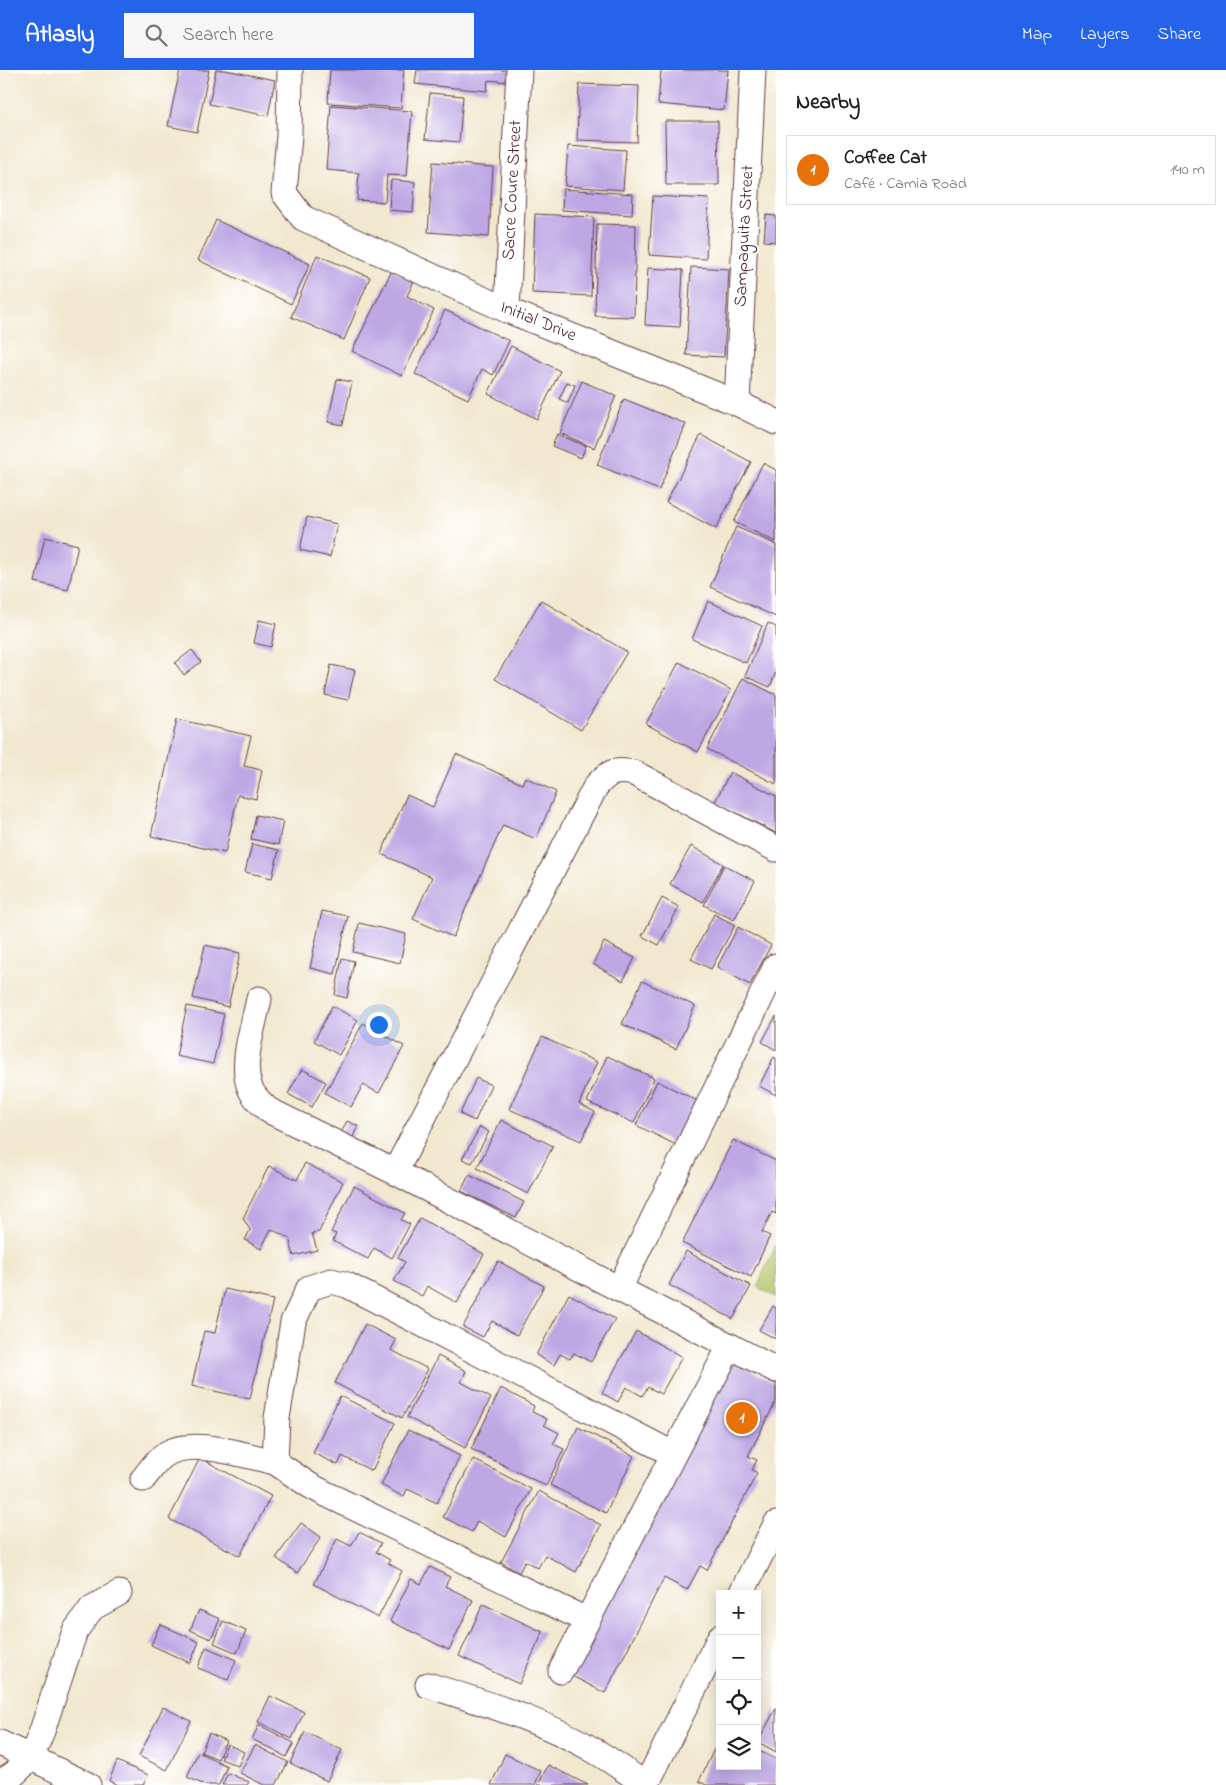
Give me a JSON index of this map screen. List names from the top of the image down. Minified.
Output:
{"streets":{"street":["Sacre Coure Street","Sampaguita Street","Initial Drive"]},"crossings":[["Sacre Coure Street","Initial Drive"],["Sampaguita Street","Initial Drive"]],"page":{"header":"Atlasly","search":"Search here","nav":["Map","Layers","Share"],"heading":"Nearby","list":[{"mark":"1","name":"Coffee Cat","note":"Café · Camia Road","value":"140 m"}],"pins":"1","map_buttons":["+","−"]}}
